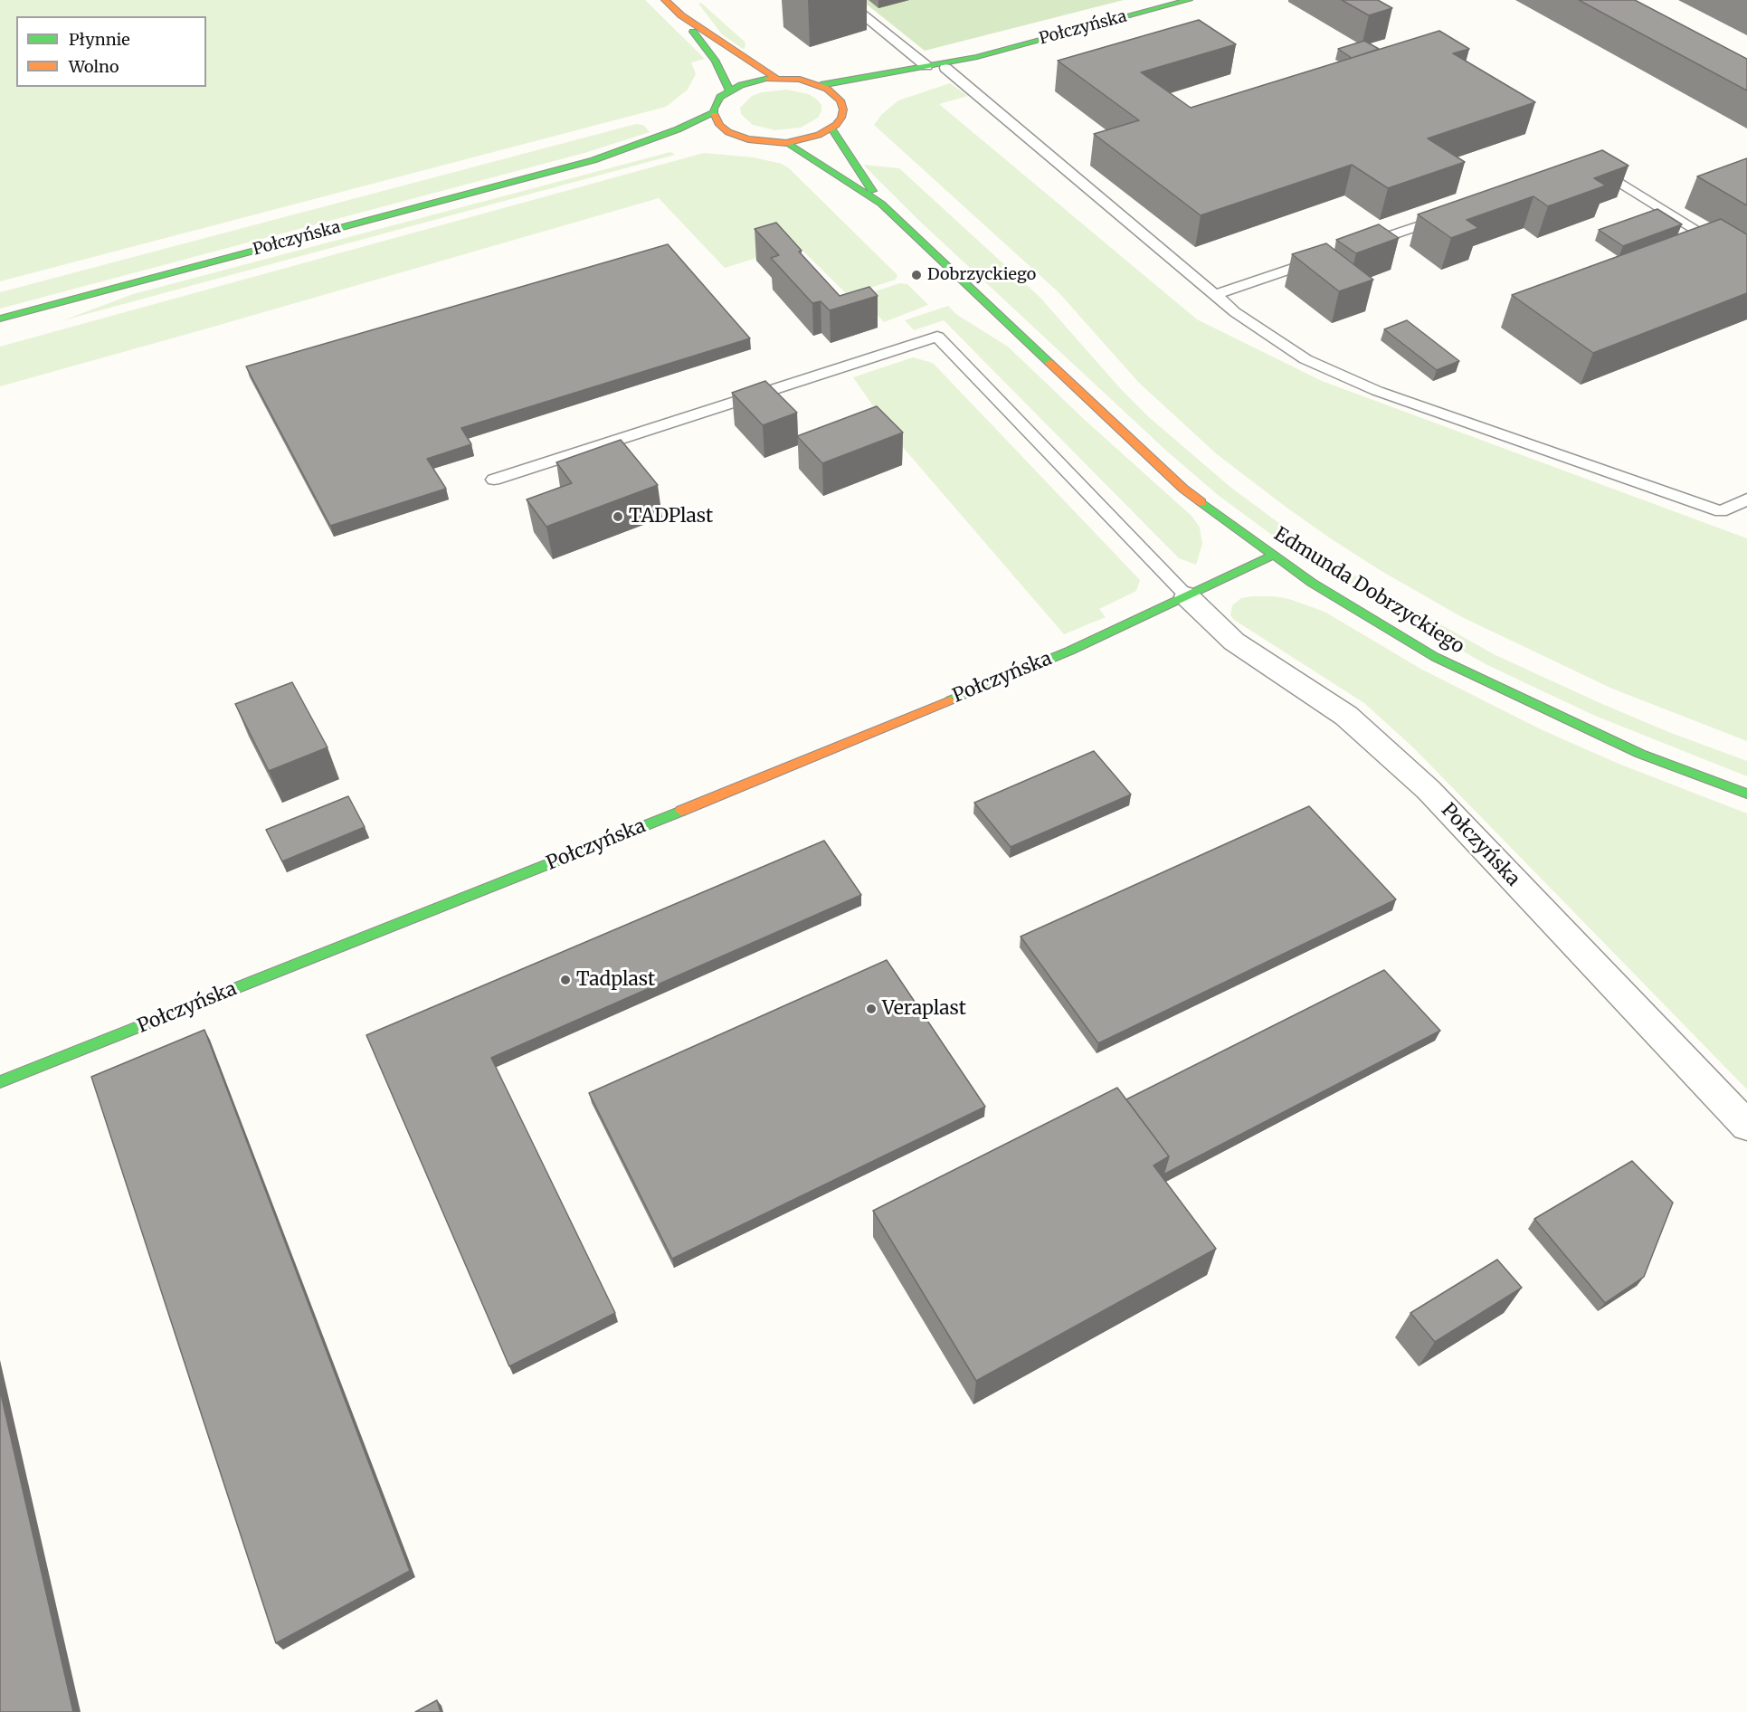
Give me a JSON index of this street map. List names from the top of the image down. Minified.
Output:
{"streets":{"main road":["Połczyńska","Edmunda Dobrzyckiego"]},"crossings":[["Połczyńska","Edmunda Dobrzyckiego"]],"places":["Dobrzyckiego","TADPlast","Tadplast","Veraplast"],"legend":["Płynnie","Wolno"]}
